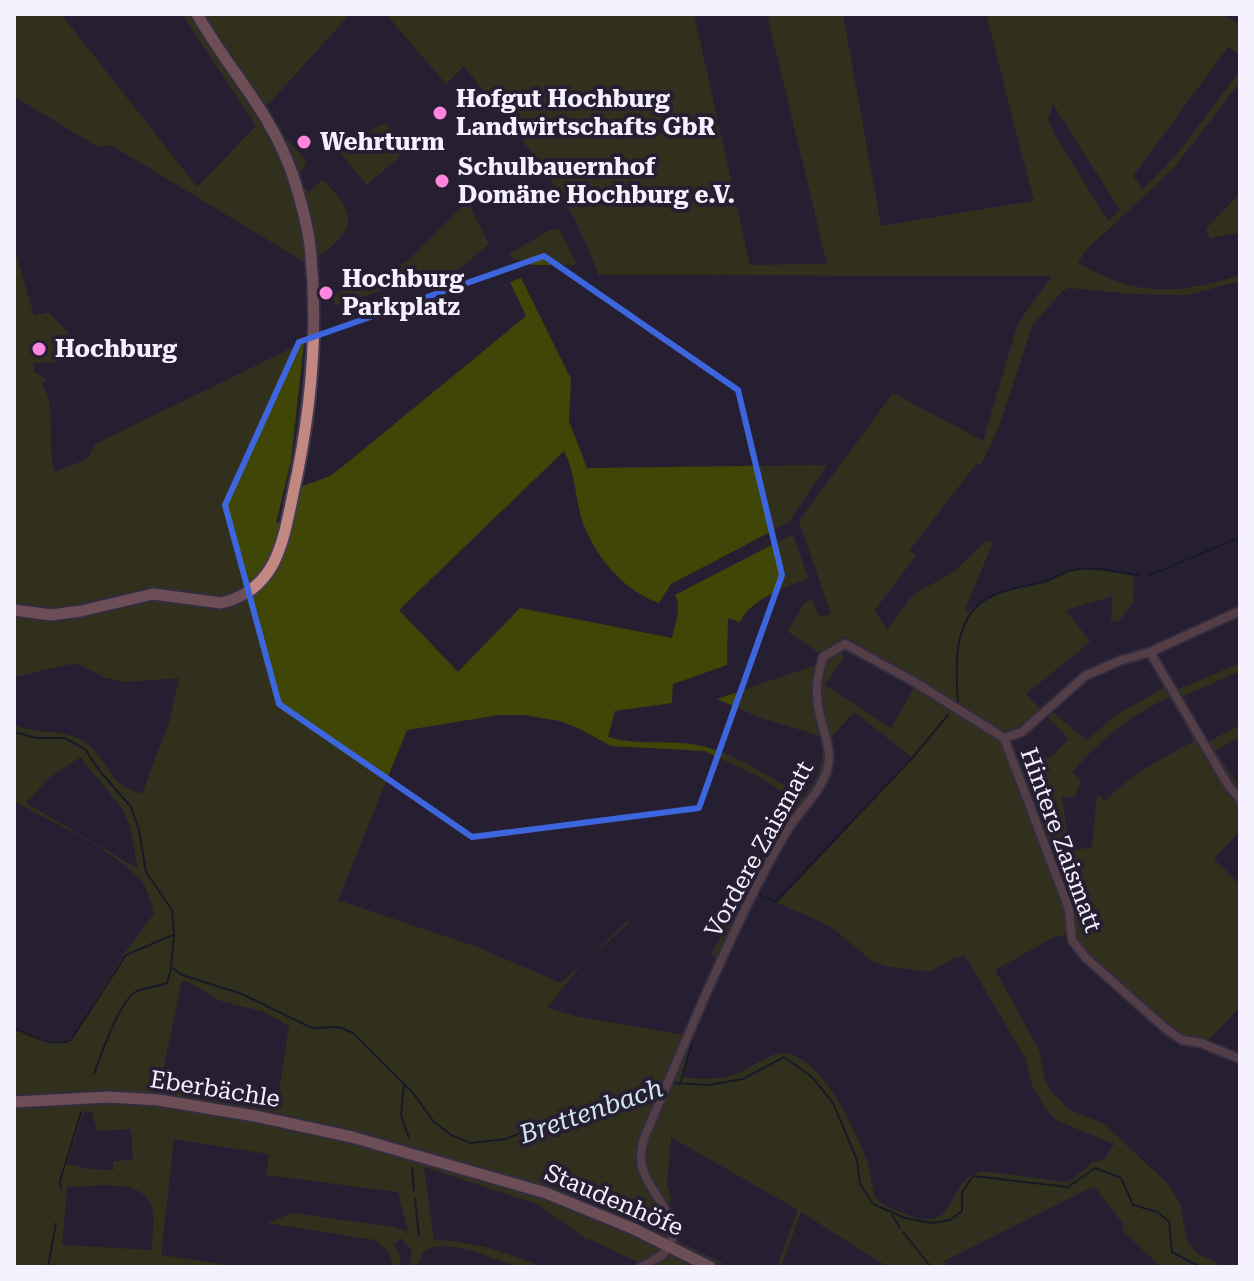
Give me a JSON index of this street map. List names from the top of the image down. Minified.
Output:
{"streets":{"street":["Hintere Zaismatt","Vordere Zaismatt","Eberbächle","Staudenhöfe"]},"crossings":[["Hintere Zaismatt","Vordere Zaismatt"],["Vordere Zaismatt","Staudenhöfe"],["Eberbächle","Staudenhöfe"]],"water":["Brettenbach"],"places":["Hofgut Hochburg Landwirtschafts GbR","Wehrturm","Schulbauernhof Domäne Hochburg e.V.","Hochburg Parkplatz","Hochburg"]}
